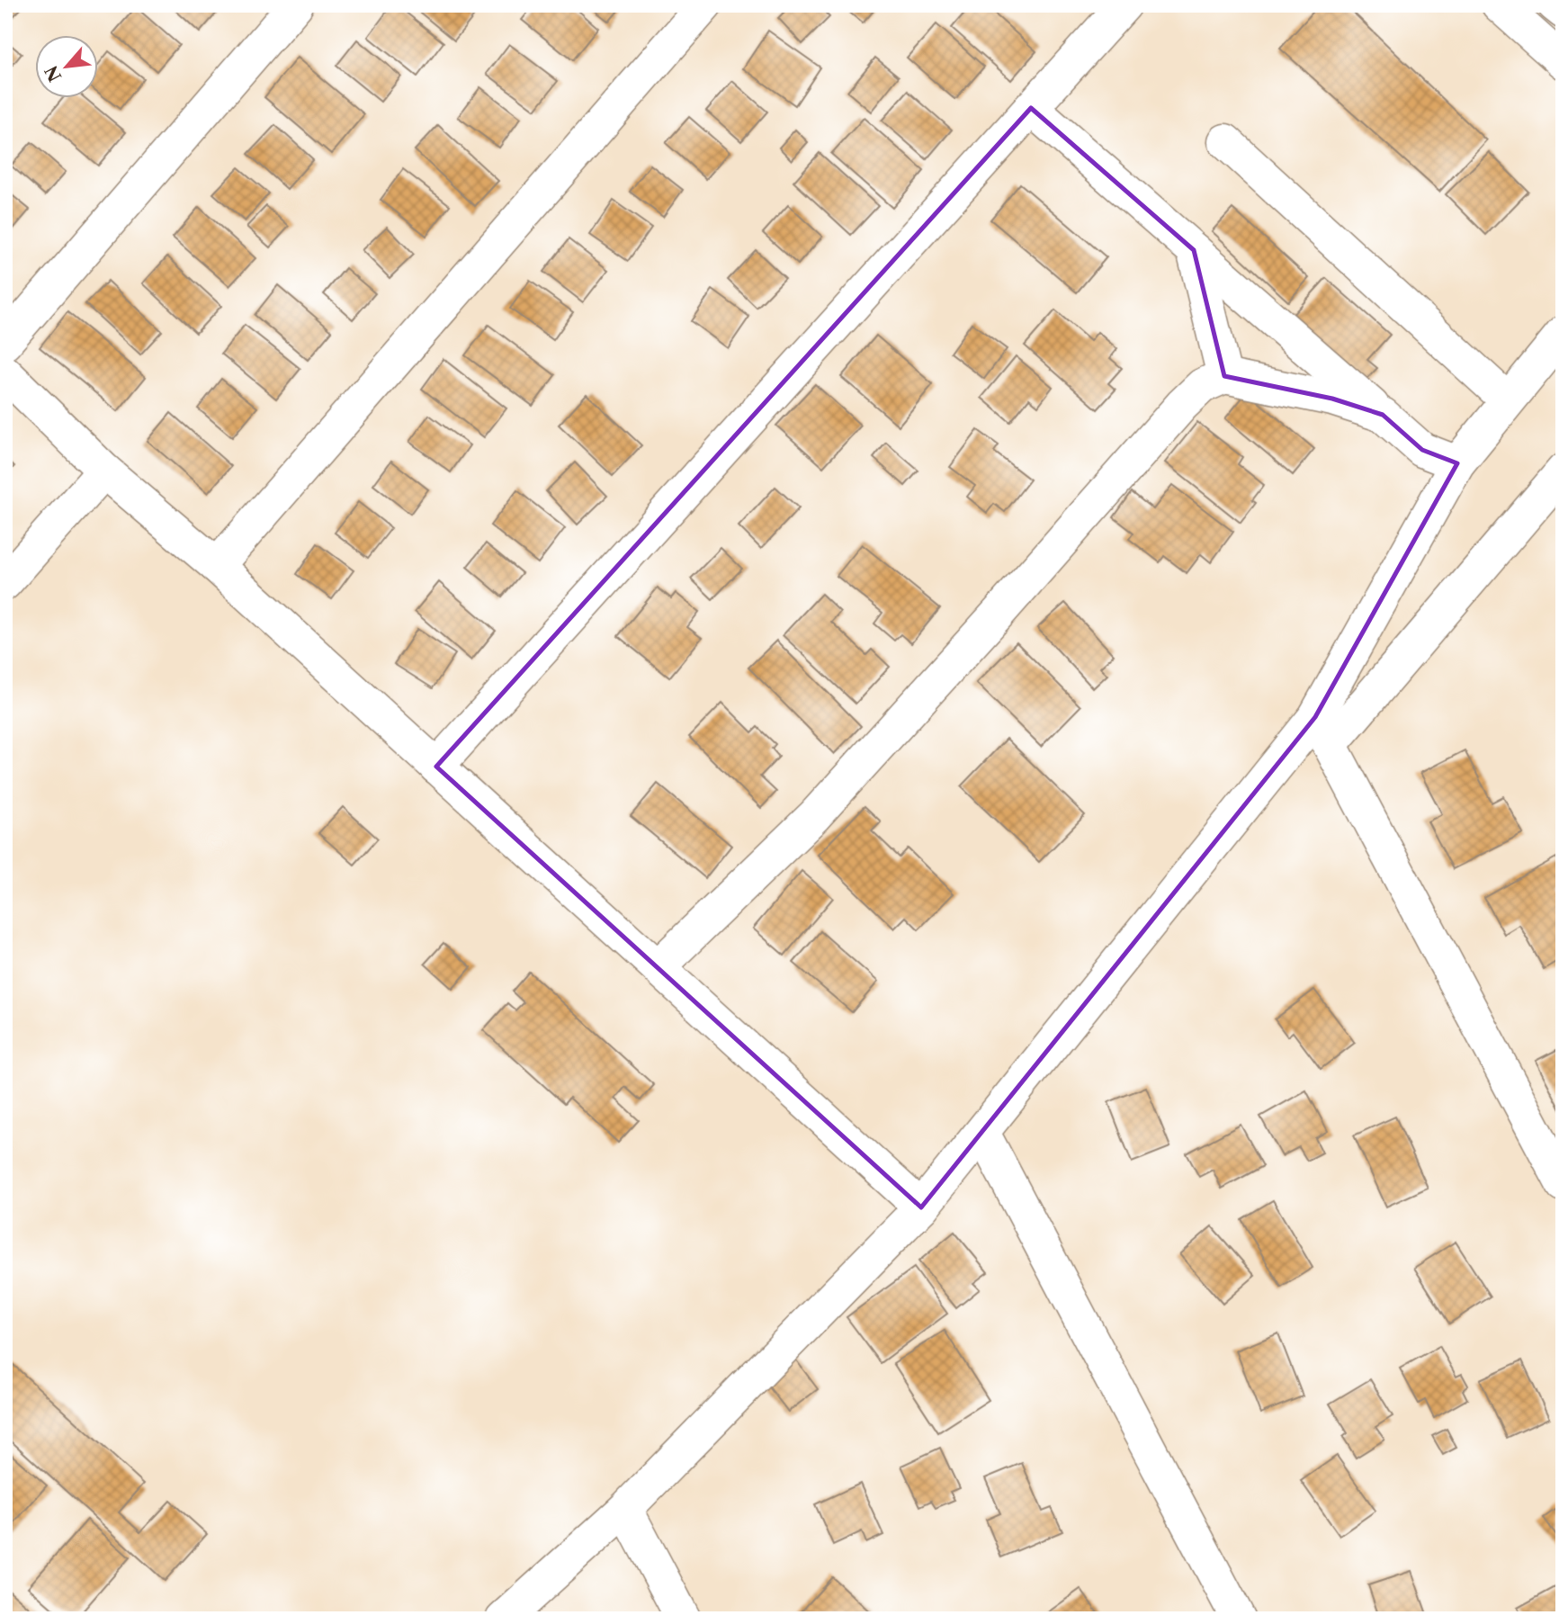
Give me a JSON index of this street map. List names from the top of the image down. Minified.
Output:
{"north":"bottom left"}
